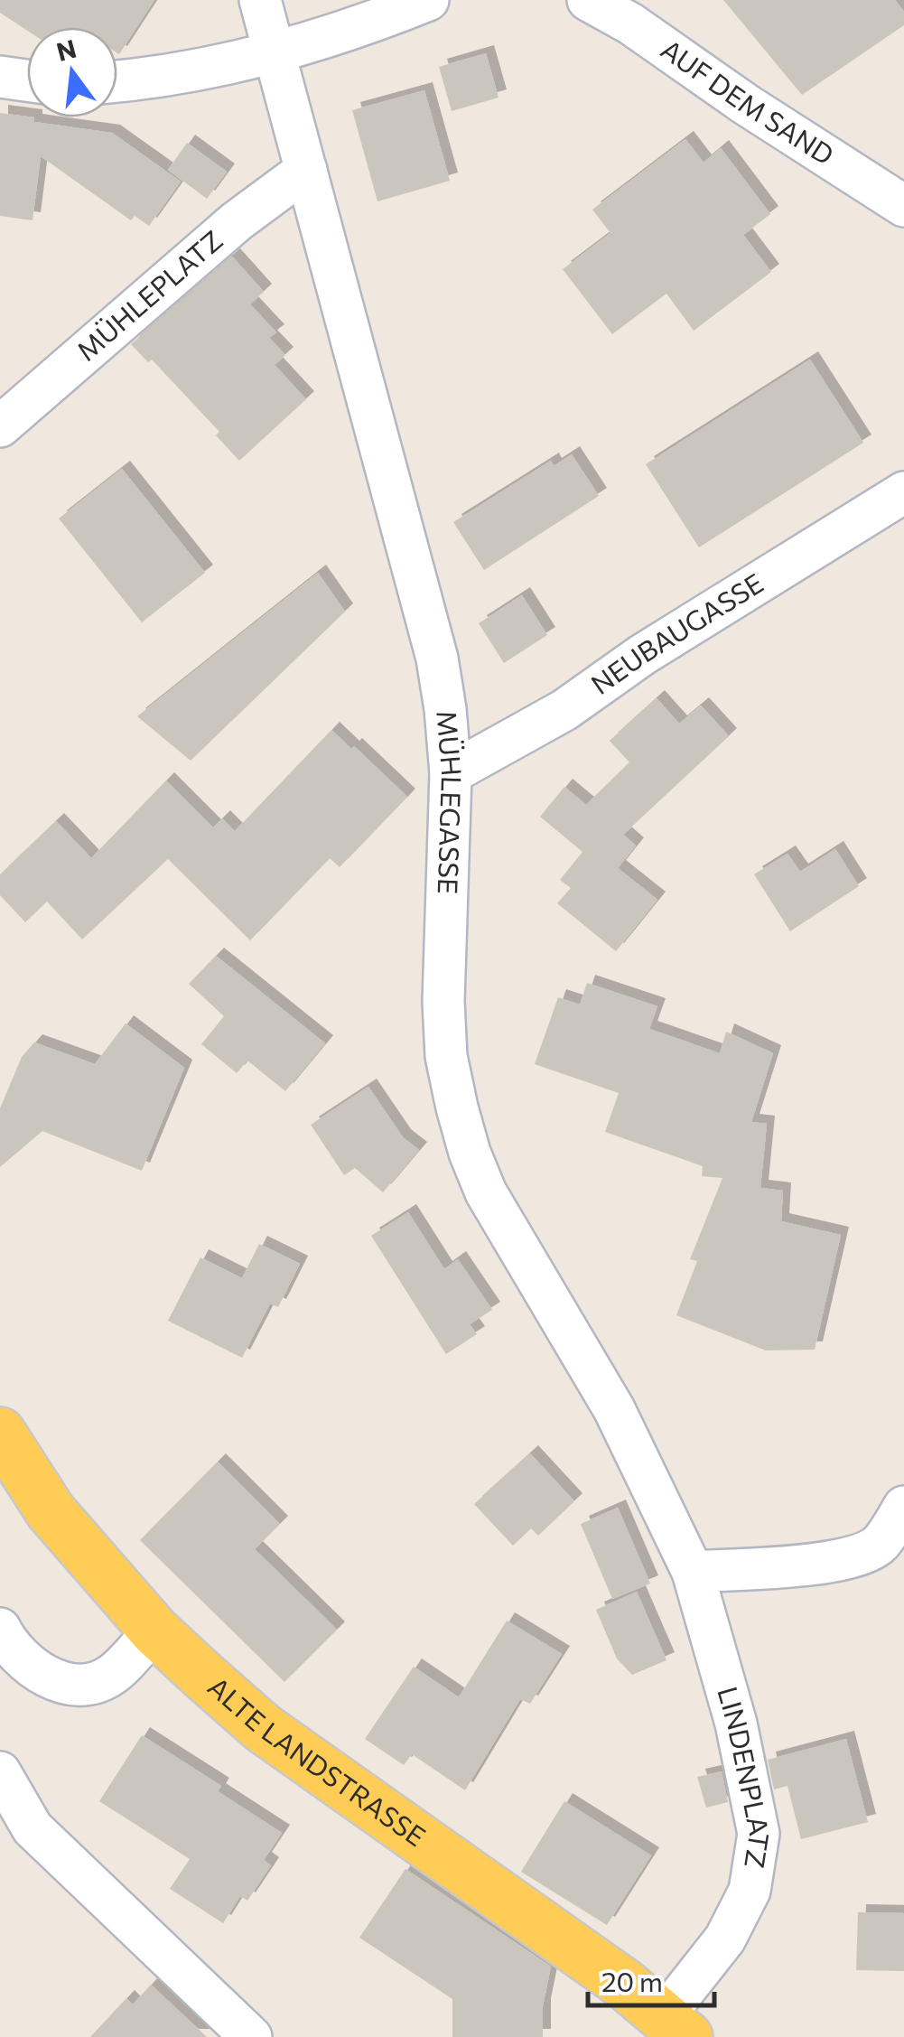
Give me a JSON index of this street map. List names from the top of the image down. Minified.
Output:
{"streets":{"main road":["ALTE LANDSTRASSE"],"street":["AUF DEM SAND","MÜHLEPLATZ","NEUBAUGASSE","MÜHLEGASSE","LINDENPLATZ"]},"crossings":[["MÜHLEPLATZ","MÜHLEGASSE"],["NEUBAUGASSE","MÜHLEGASSE"],["MÜHLEGASSE","LINDENPLATZ"],["ALTE LANDSTRASSE","LINDENPLATZ"]],"scale_bar":"20 m","north":"top"}
